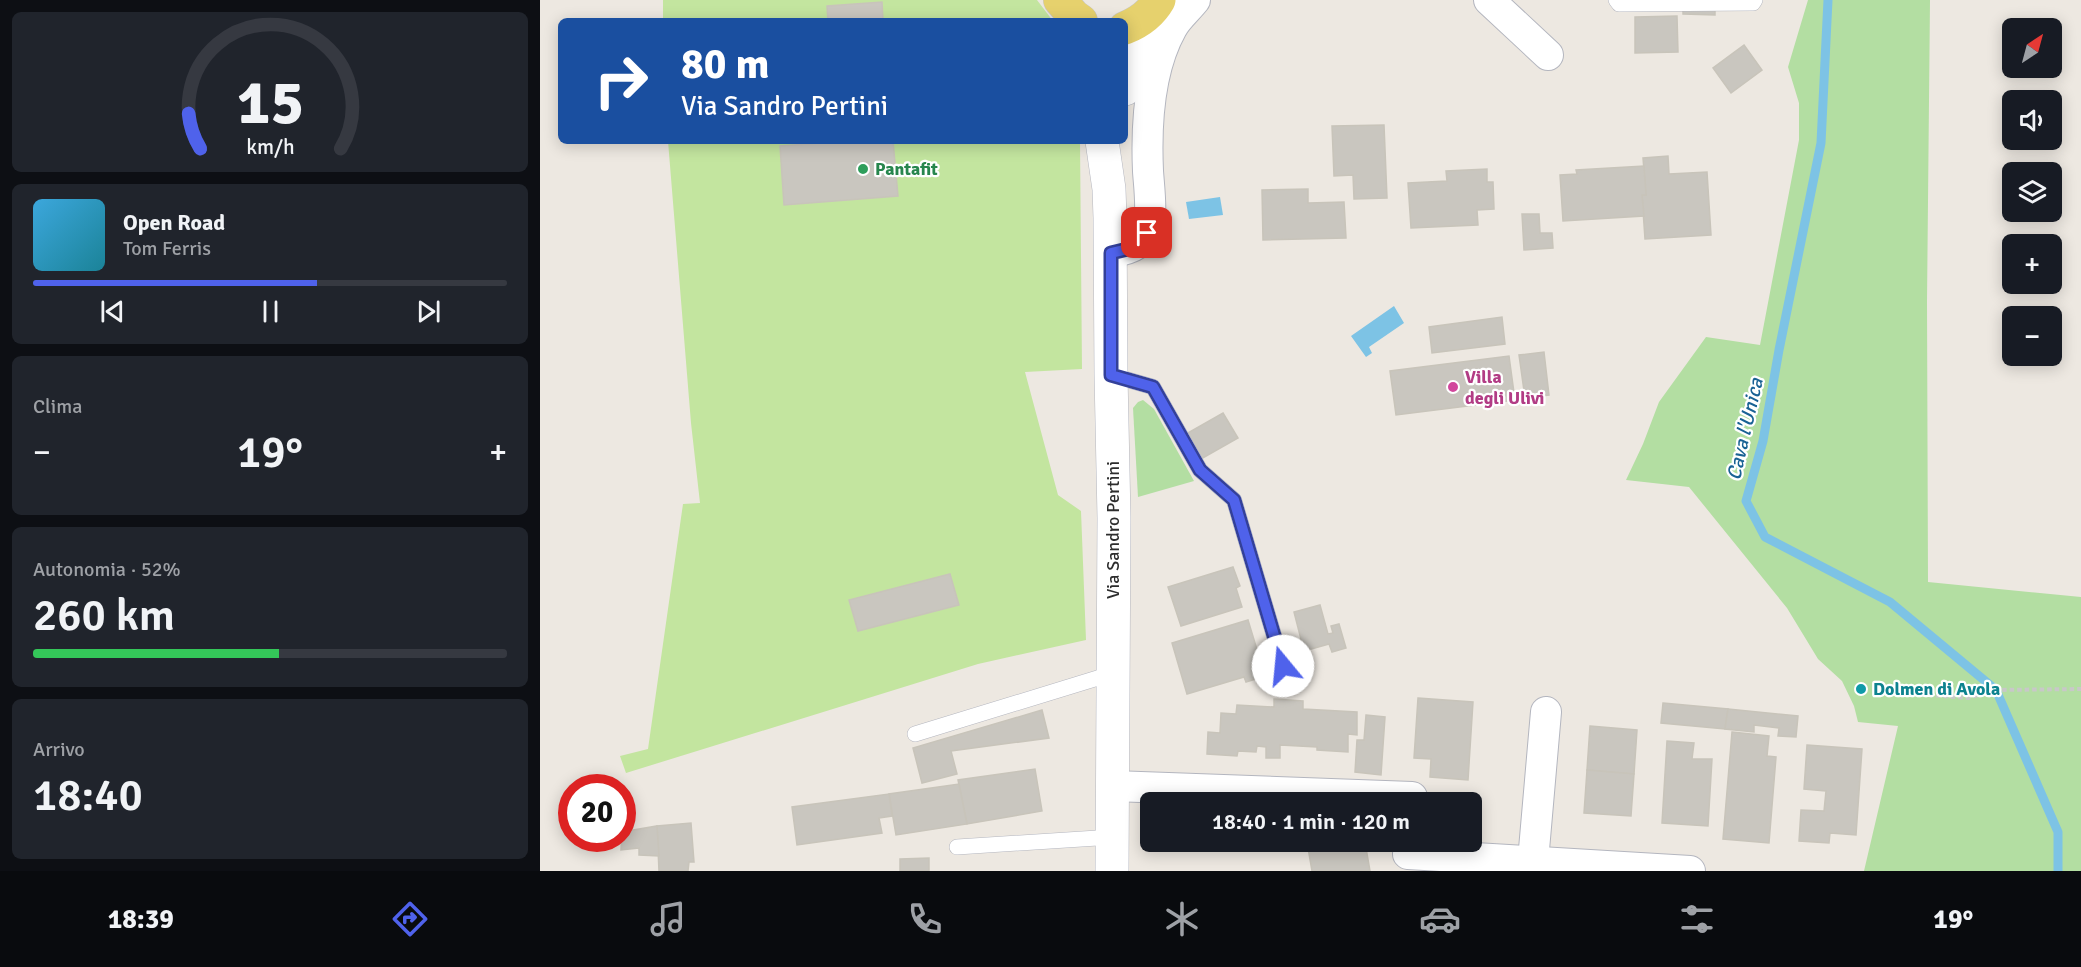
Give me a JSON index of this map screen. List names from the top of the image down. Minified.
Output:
{"streets":{"street":["Via Sandro Pertini"]},"water":["Cava l'Unica"],"places":["Pantafit","Villa degli Ulivi","Dolmen di Avola"],"north":"top right","page":{"map_buttons":["+","−"],"turn":["80 m","Via Sandro Pertini"],"song":["Open Road","Tom Ferris"],"tile":["Clima",["Autonomia · 52%","260 km"],["Arrivo","18:40"]],"heat":["−","19°","+"],"limit":"20","trip":"18:40 · 1 min · 120 m","tabs":["18:39","19°"],"gauge":["15","km/h"]}}
